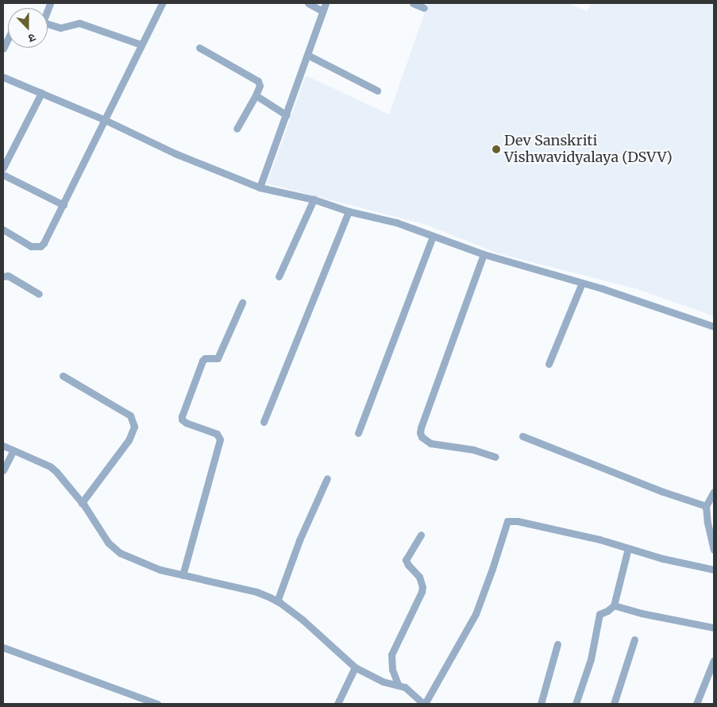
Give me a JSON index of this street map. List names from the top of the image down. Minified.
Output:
{"places":["Dev Sanskriti Vishwavidyalaya (DSVV)"],"north":"bottom"}
